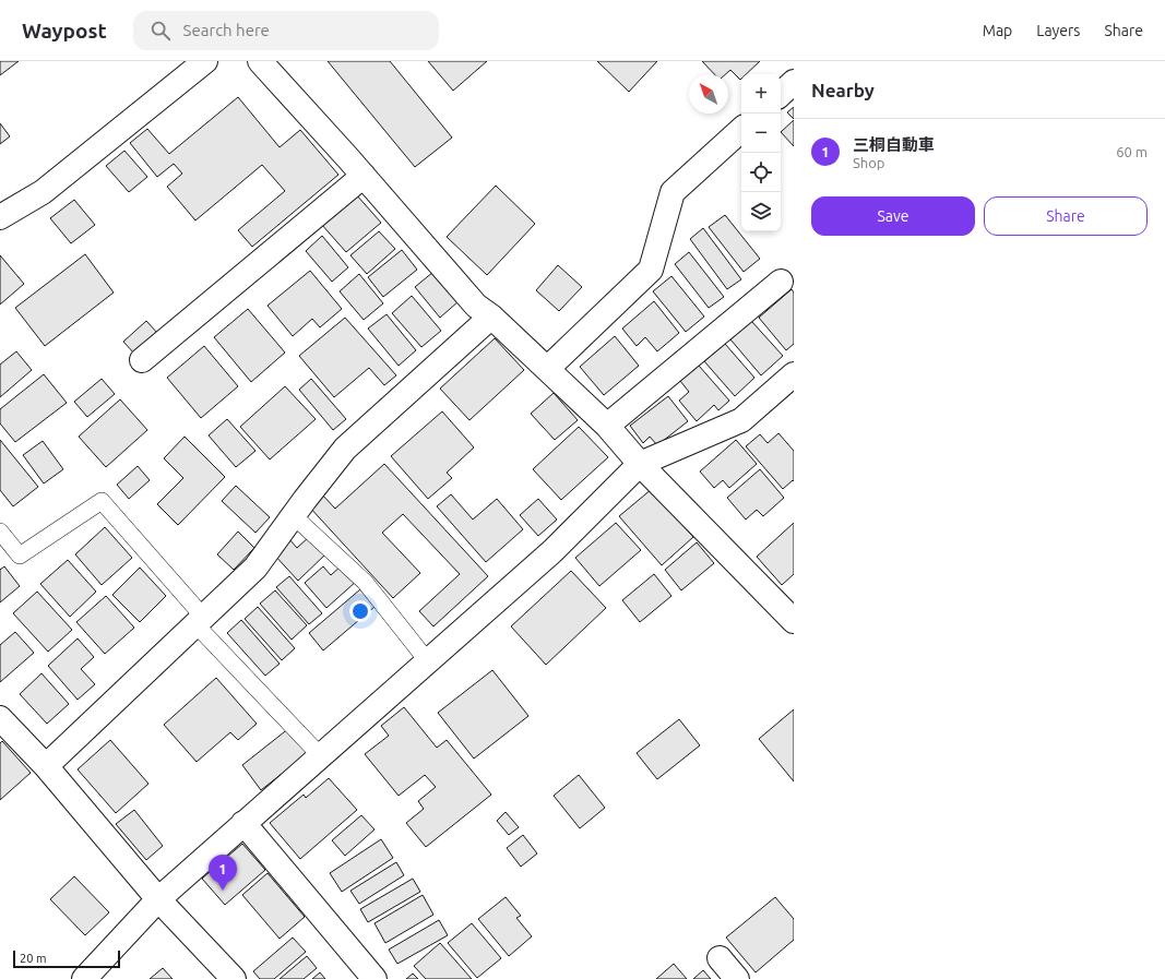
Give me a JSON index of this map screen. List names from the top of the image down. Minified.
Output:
{"scale_bar":"20 m","north":"top left","page":{"header":"Waypost","search":"Search here","nav":["Map","Layers","Share"],"heading":"Nearby","map_buttons":["+","−"],"list":[{"mark":"1","name":"三桐自動車","note":"Shop","value":"60 m"}],"buttons":["Save","Share"],"pins":"1","scale":"20 m"}}
